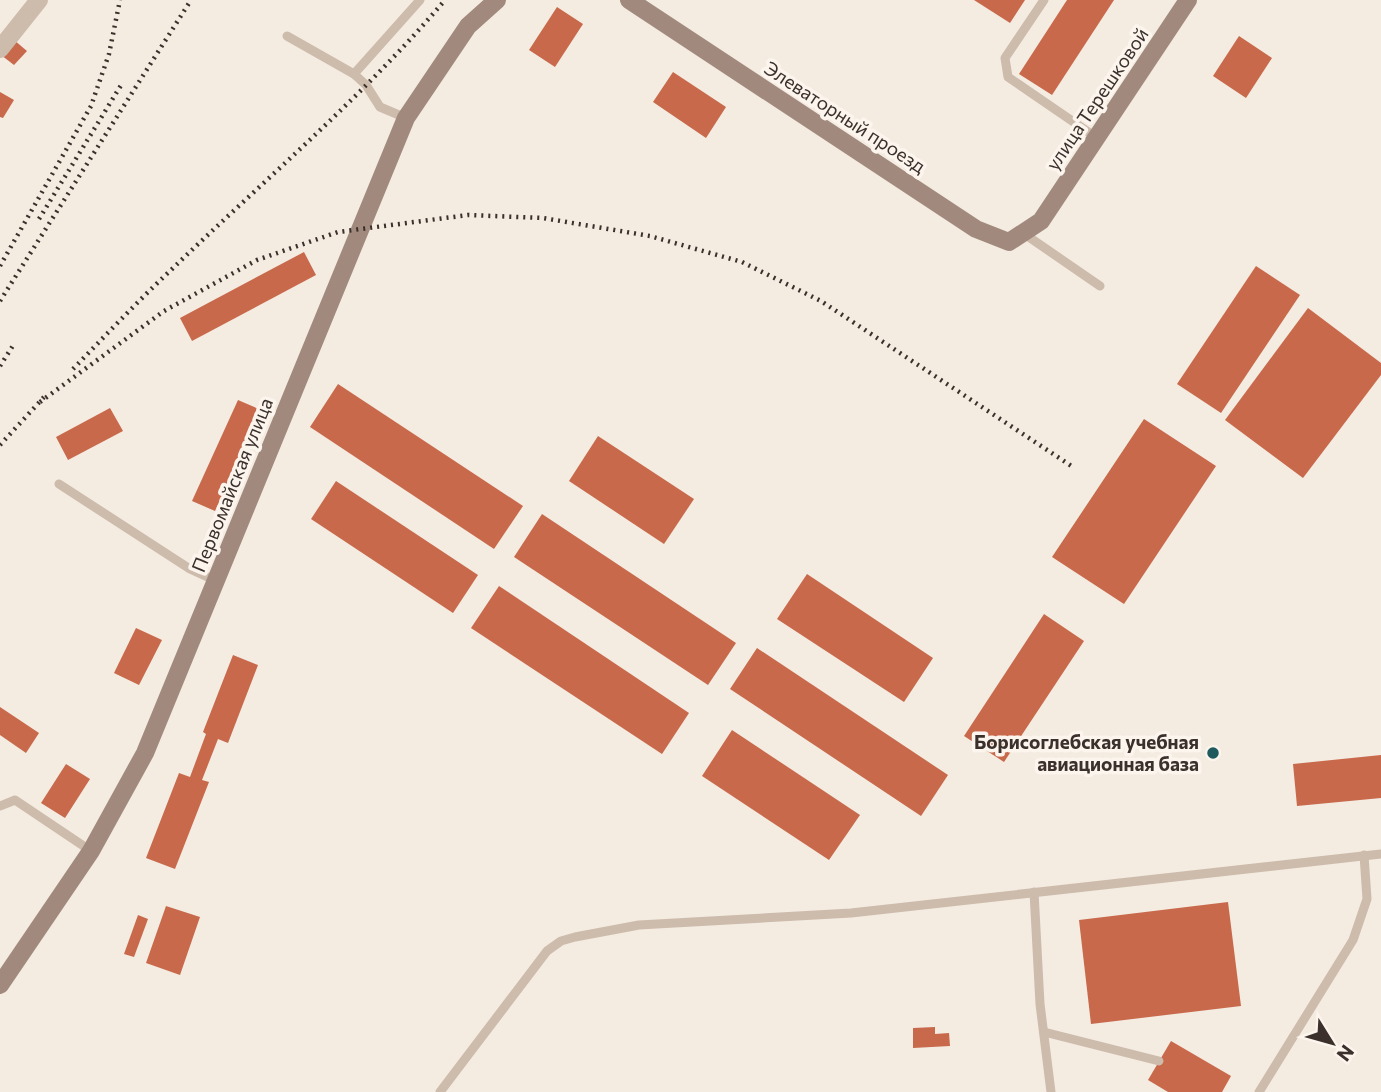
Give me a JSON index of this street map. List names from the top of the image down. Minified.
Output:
{"streets":{"street":["улица Терешковой","Элеваторный проезд","Первомайская улица"]},"crossings":[["улица Терешковой","Элеваторный проезд"]],"places":["Борисоглебская учебная авиационная база"],"north":"bottom right"}
